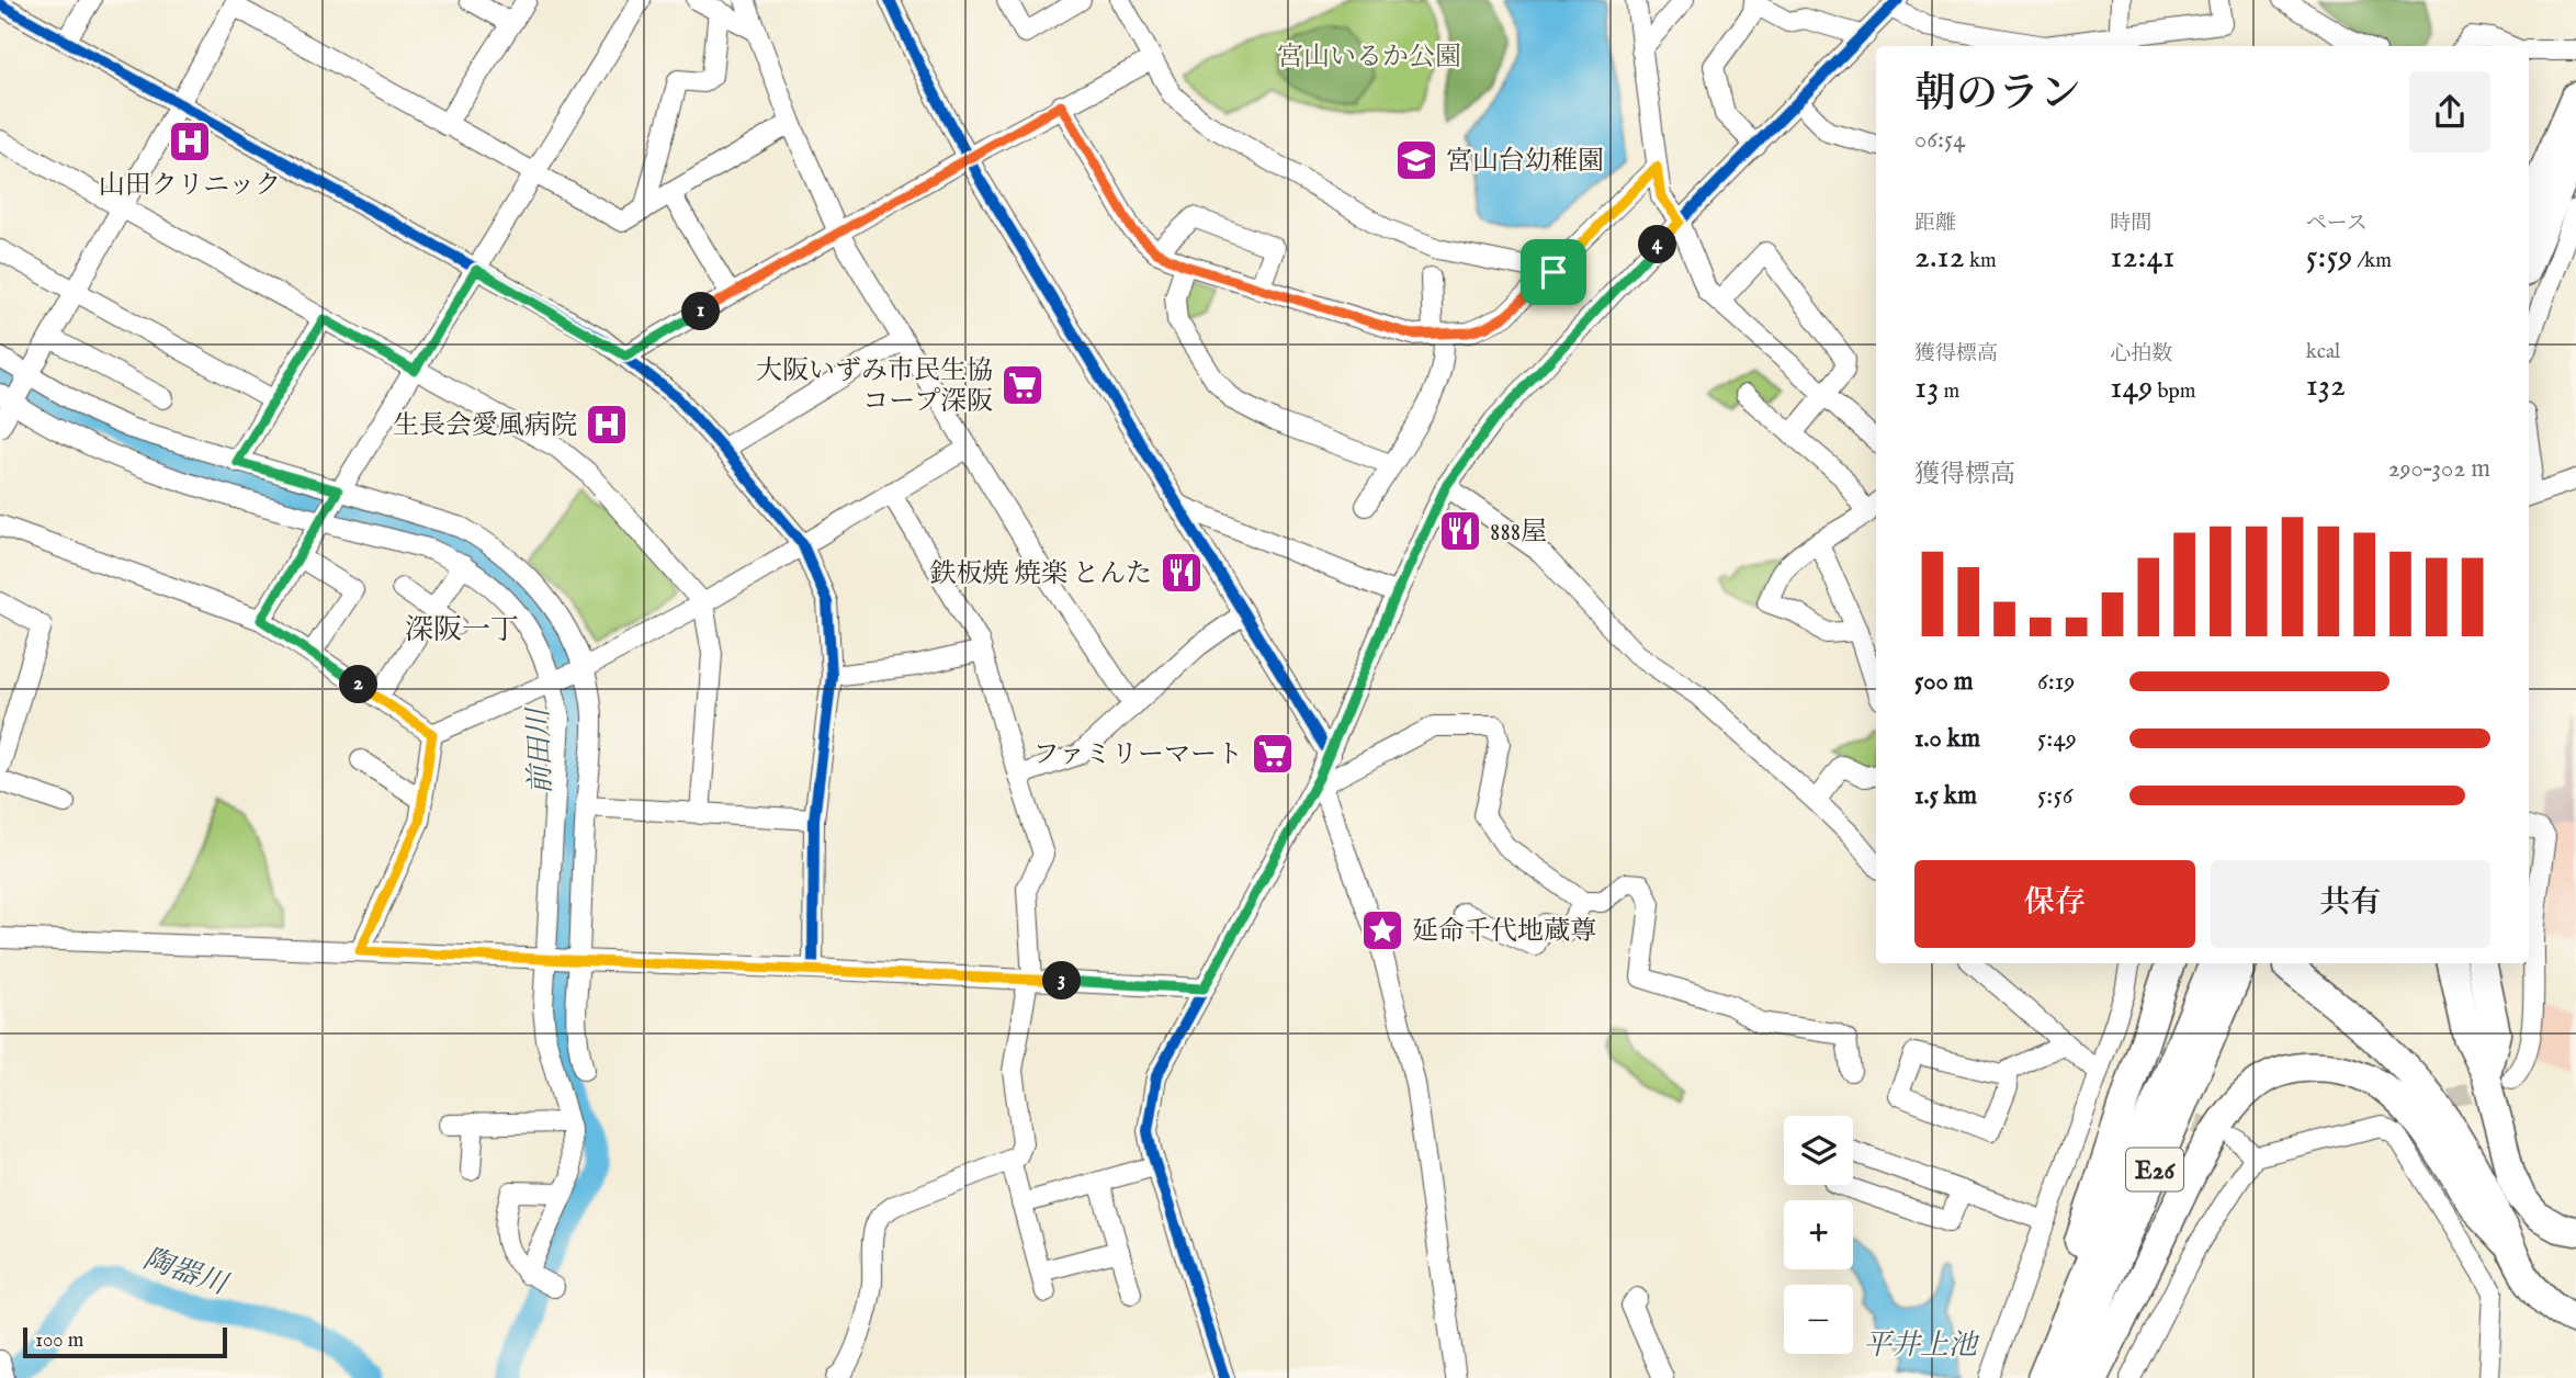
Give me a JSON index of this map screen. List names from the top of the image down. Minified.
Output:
{"streets":{"highway":["E26"]},"districts":["深阪一丁"],"water":["前田川","陶器川","平井上池"],"parks":["宮山いるか公園"],"places":{"hospital":["山田クリニック","生長会愛風病院"],"school or university":["宮山台幼稚園"],"supermarket":["大阪いずみ市民生協 コープ深阪","ファミリーマート"],"restaurant":["888屋","鉄板焼 焼楽 とんた"],"place":["延命千代地蔵尊"]},"scale_bar":"100 m","page":{"heading":["朝のラン","06:54"],"stats":[["距離","2.12 km"],["時間","12:41"],["ペース","5:59 /km"],["獲得標高","13 m"],["心拍数","149 bpm"],["kcal","132"]],"pins":["4","1","2","3"],"chart":["獲得標高","290–302 m"],"list":[{"name":"500 m","note":"6:19"},{"name":"1.0 km","note":"5:49"},{"name":"1.5 km","note":"5:56"}],"buttons":["保存","共有"],"map_buttons":["+","−"],"scale":"100 m"}}
